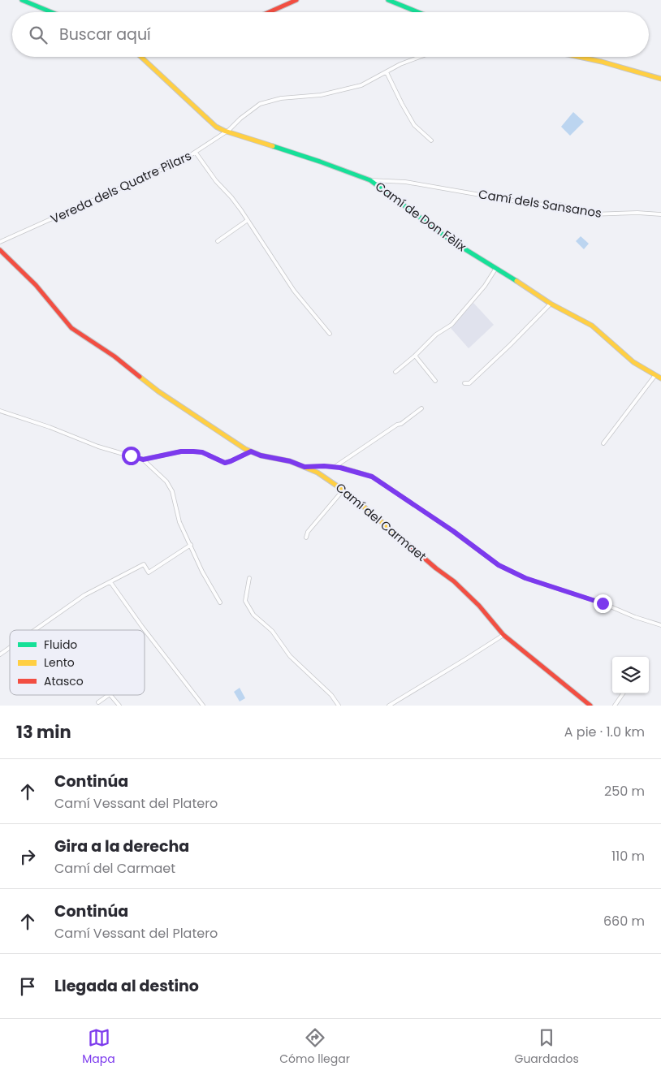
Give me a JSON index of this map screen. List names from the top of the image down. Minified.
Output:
{"streets":{"street":["Vereda dels Quatre Pilars","Camí dels Sansanos","Camí de Don Fèlix","Camí del Carmaet"]},"crossings":[["Vereda dels Quatre Pilars","Camí de Don Fèlix"],["Camí dels Sansanos","Camí de Don Fèlix"]],"legend":["Fluido","Lento","Atasco"],"page":{"search":"Buscar aquí","heading":["13 min","A pie · 1.0 km"],"list":[["Continúa","Camí Vessant del Platero","250 m"],["Gira a la derecha","Camí del Carmaet","110 m"],["Continúa","Camí Vessant del Platero","660 m"],"Llegada al destino"],"nav":["Mapa","Cómo llegar","Guardados"]}}
